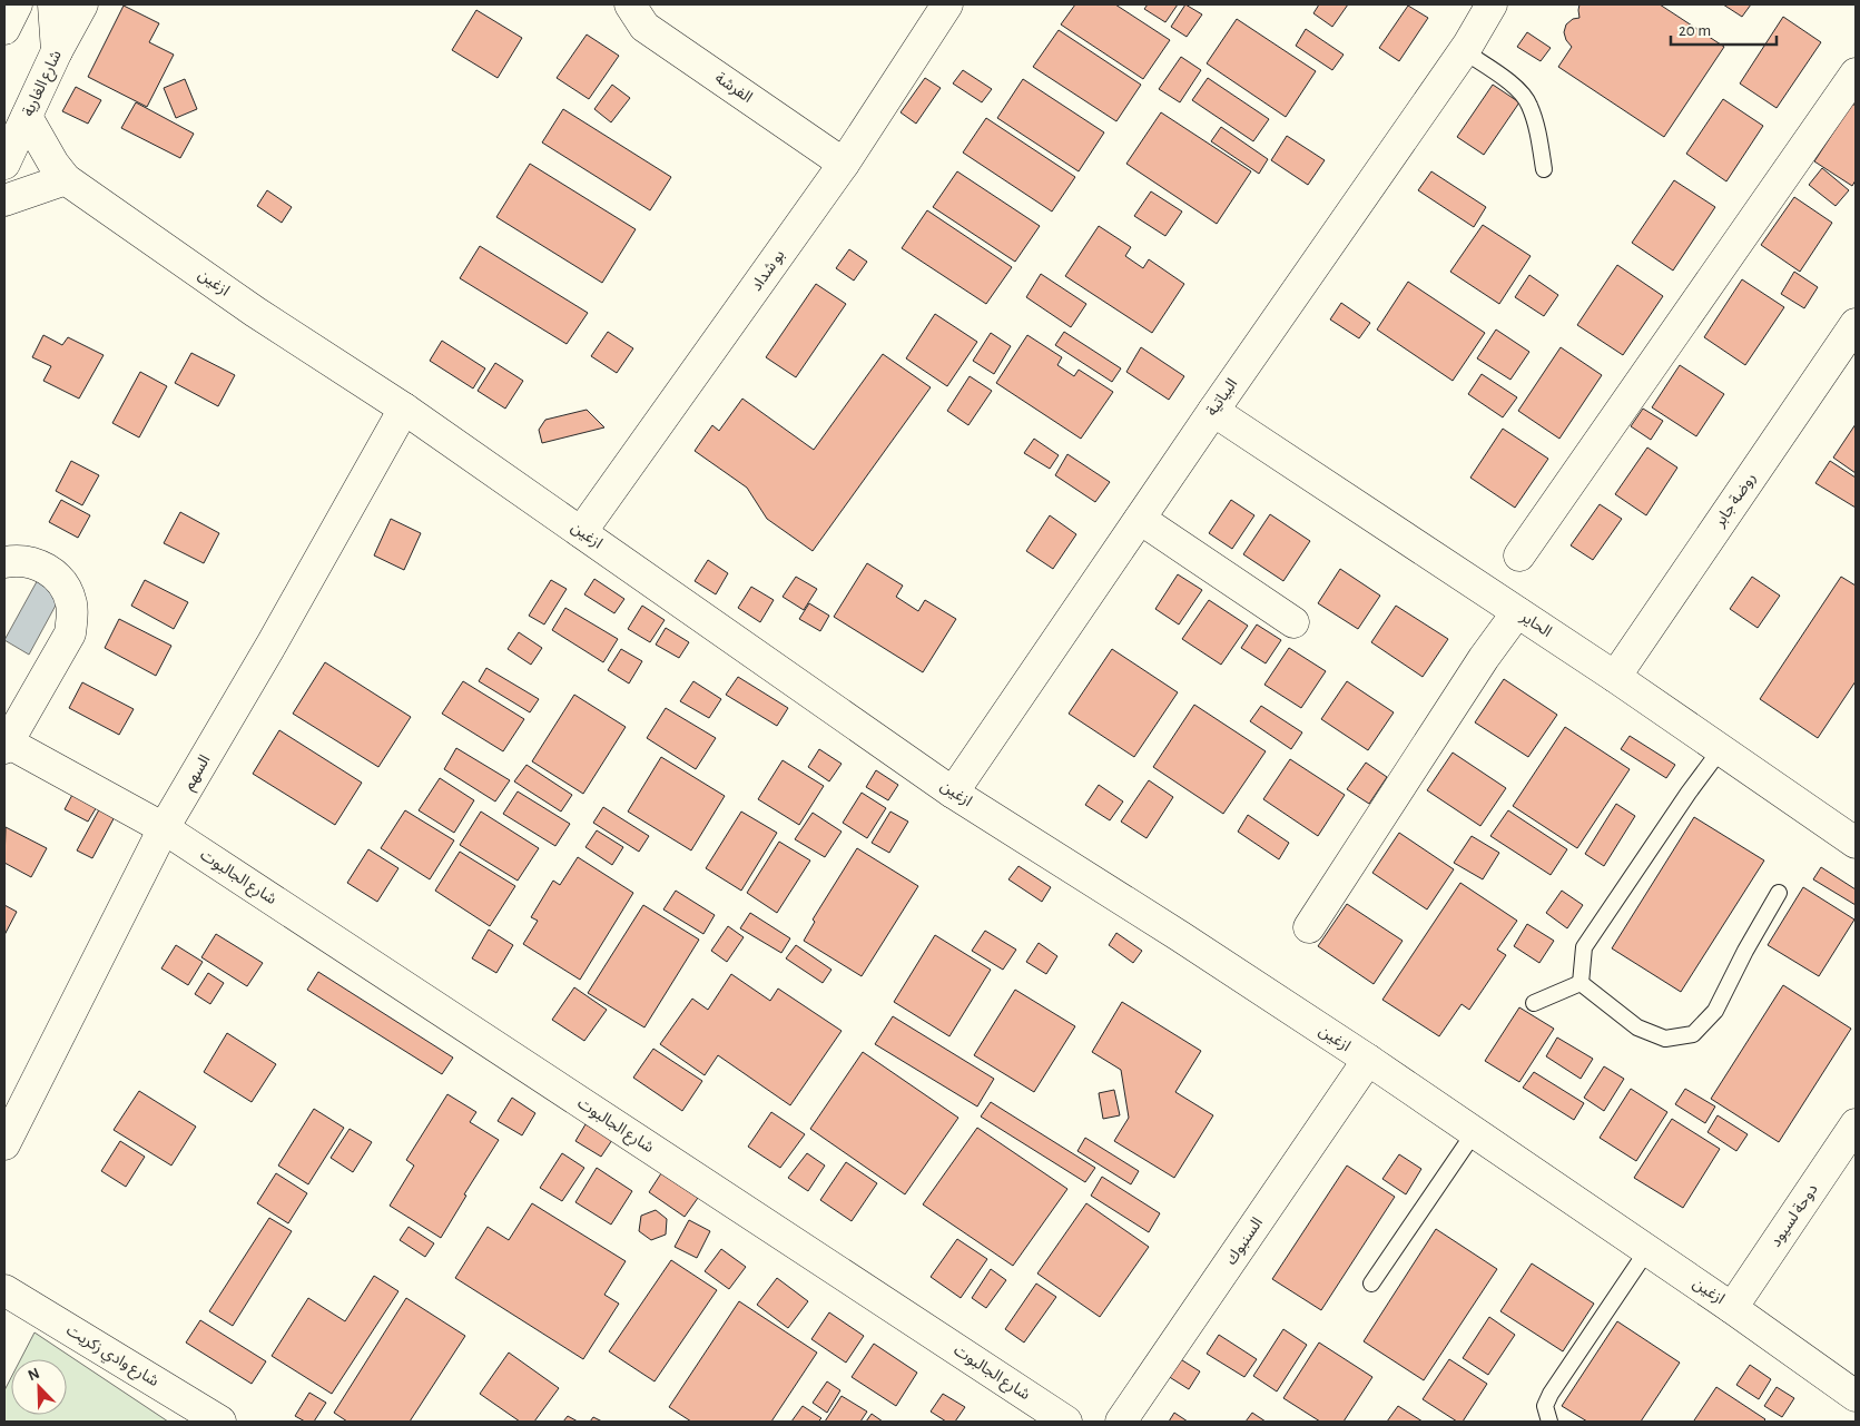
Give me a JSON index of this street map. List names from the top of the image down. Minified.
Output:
{"streets":{"street":["شارع الغارية","الفرشة","بو شداد","ازغين","البياتية","روضة جابر","الحاير","السهم","شارع الجالبوت","دوحة لسيود","السنبوك","شارع وادي زكريت"]},"crossings":[["شارع الغارية","ازغين"],["الفرشة","بو شداد"],["بو شداد","ازغين"],["ازغين","البياتية"],["ازغين","السهم"],["ازغين","دوحة لسيود"],["ازغين","السنبوك"],["البياتية","الحاير"],["روضة جابر","الحاير"],["السهم","شارع الجالبوت"]],"scale_bar":"20 m","north":"top left"}
